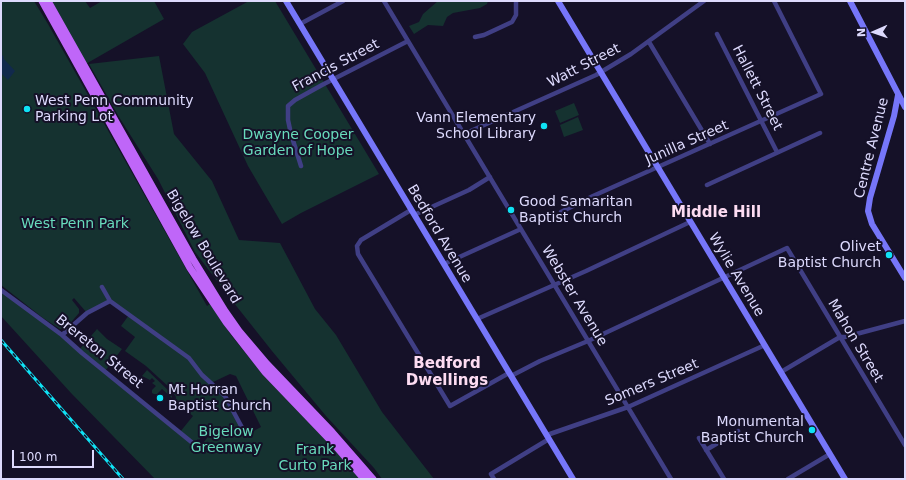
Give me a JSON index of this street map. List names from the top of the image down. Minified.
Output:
{"streets":{"main road":["Bigelow Boulevard"],"street":["Francis Street","Watt Street","Hallett Street","Junilla Street","Centre Avenue","Bedford Avenue","Wylie Avenue","Webster Avenue","Mahon Street","Brereton Street","Somers Street"]},"crossings":[["Francis Street","Bedford Avenue"],["Francis Street","Webster Avenue"],["Watt Street","Wylie Avenue"],["Watt Street","Webster Avenue"],["Hallett Street","Junilla Street"],["Junilla Street","Wylie Avenue"],["Bedford Avenue","Somers Street"],["Wylie Avenue","Mahon Street"],["Wylie Avenue","Somers Street"],["Webster Avenue","Somers Street"]],"districts":["Middle Hill","Bedford Dwellings"],"parks":["Dwayne Cooper Garden of Hope","West Penn Park","Bigelow Greenway","Frank Curto Park"],"places":["West Penn Community Parking Lot","Vann Elementary School Library","Good Samaritan Baptist Church","Olivet Baptist Church","Mt Horran Baptist Church","Monumental Baptist Church"],"scale_bar":"100 m","north":"left"}
